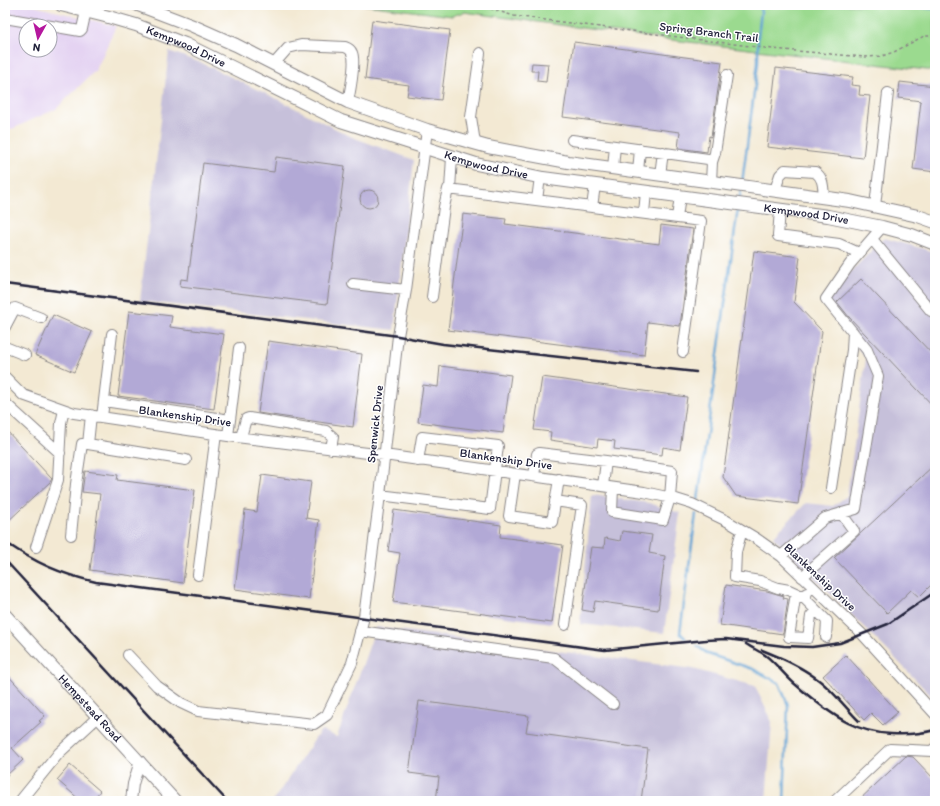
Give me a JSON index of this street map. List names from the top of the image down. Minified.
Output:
{"streets":{"main road":["Kempwood Drive","Hempstead Road"],"street":["Blankenship Drive","Spenwick Drive"],"path":["Spring Branch Trail"]},"crossings":[["Kempwood Drive","Spenwick Drive"],["Blankenship Drive","Spenwick Drive"]],"north":"bottom"}
